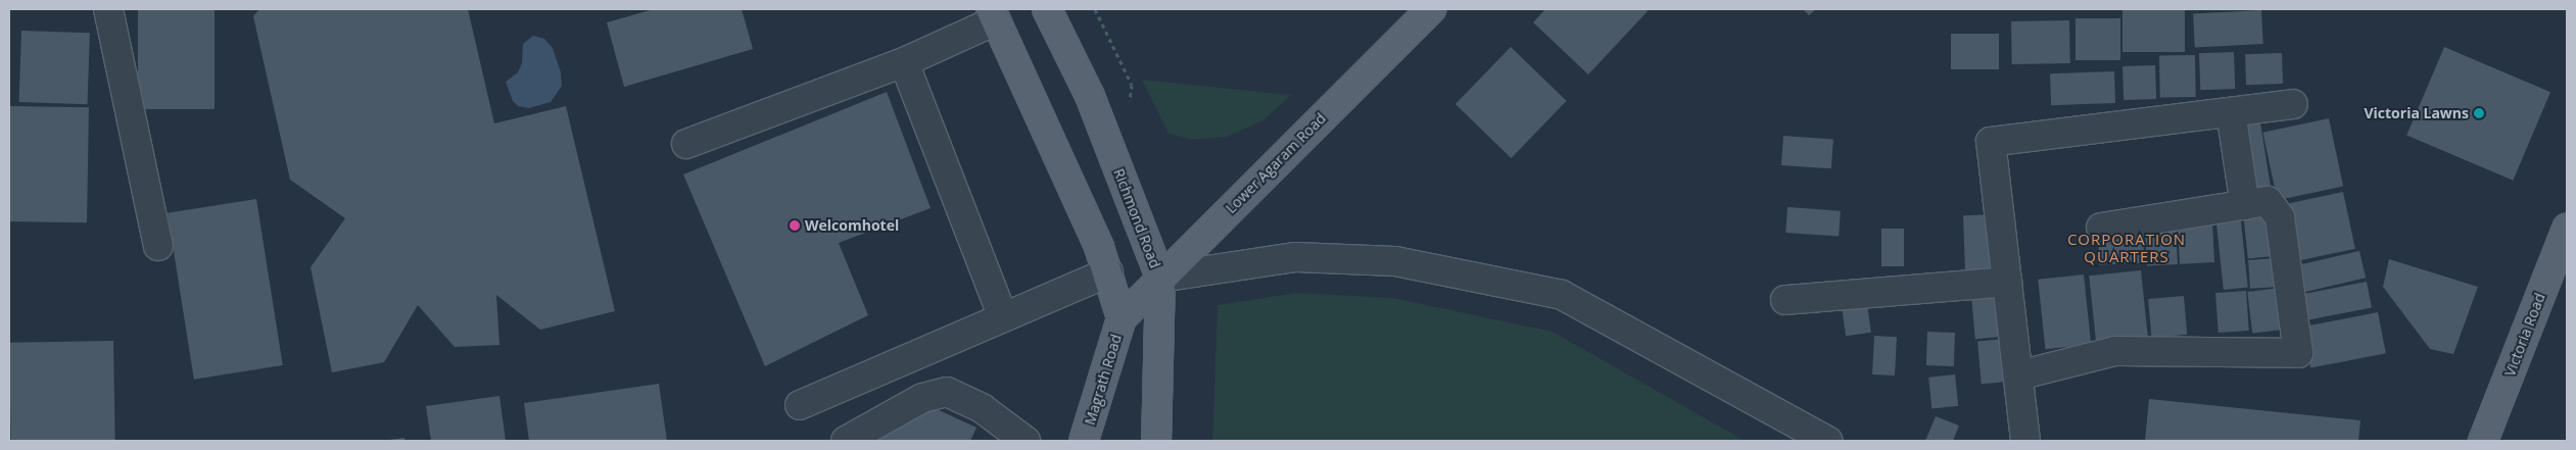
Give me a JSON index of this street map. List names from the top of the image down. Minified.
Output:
{"streets":{"main road":["Lower Agaram Road","Richmond Road","Victoria Road","Magrath Road"]},"crossings":[["Lower Agaram Road","Richmond Road"],["Lower Agaram Road","Magrath Road"]],"districts":["CORPORATION QUARTERS"],"places":["Victoria Lawns","Welcomhotel"]}
